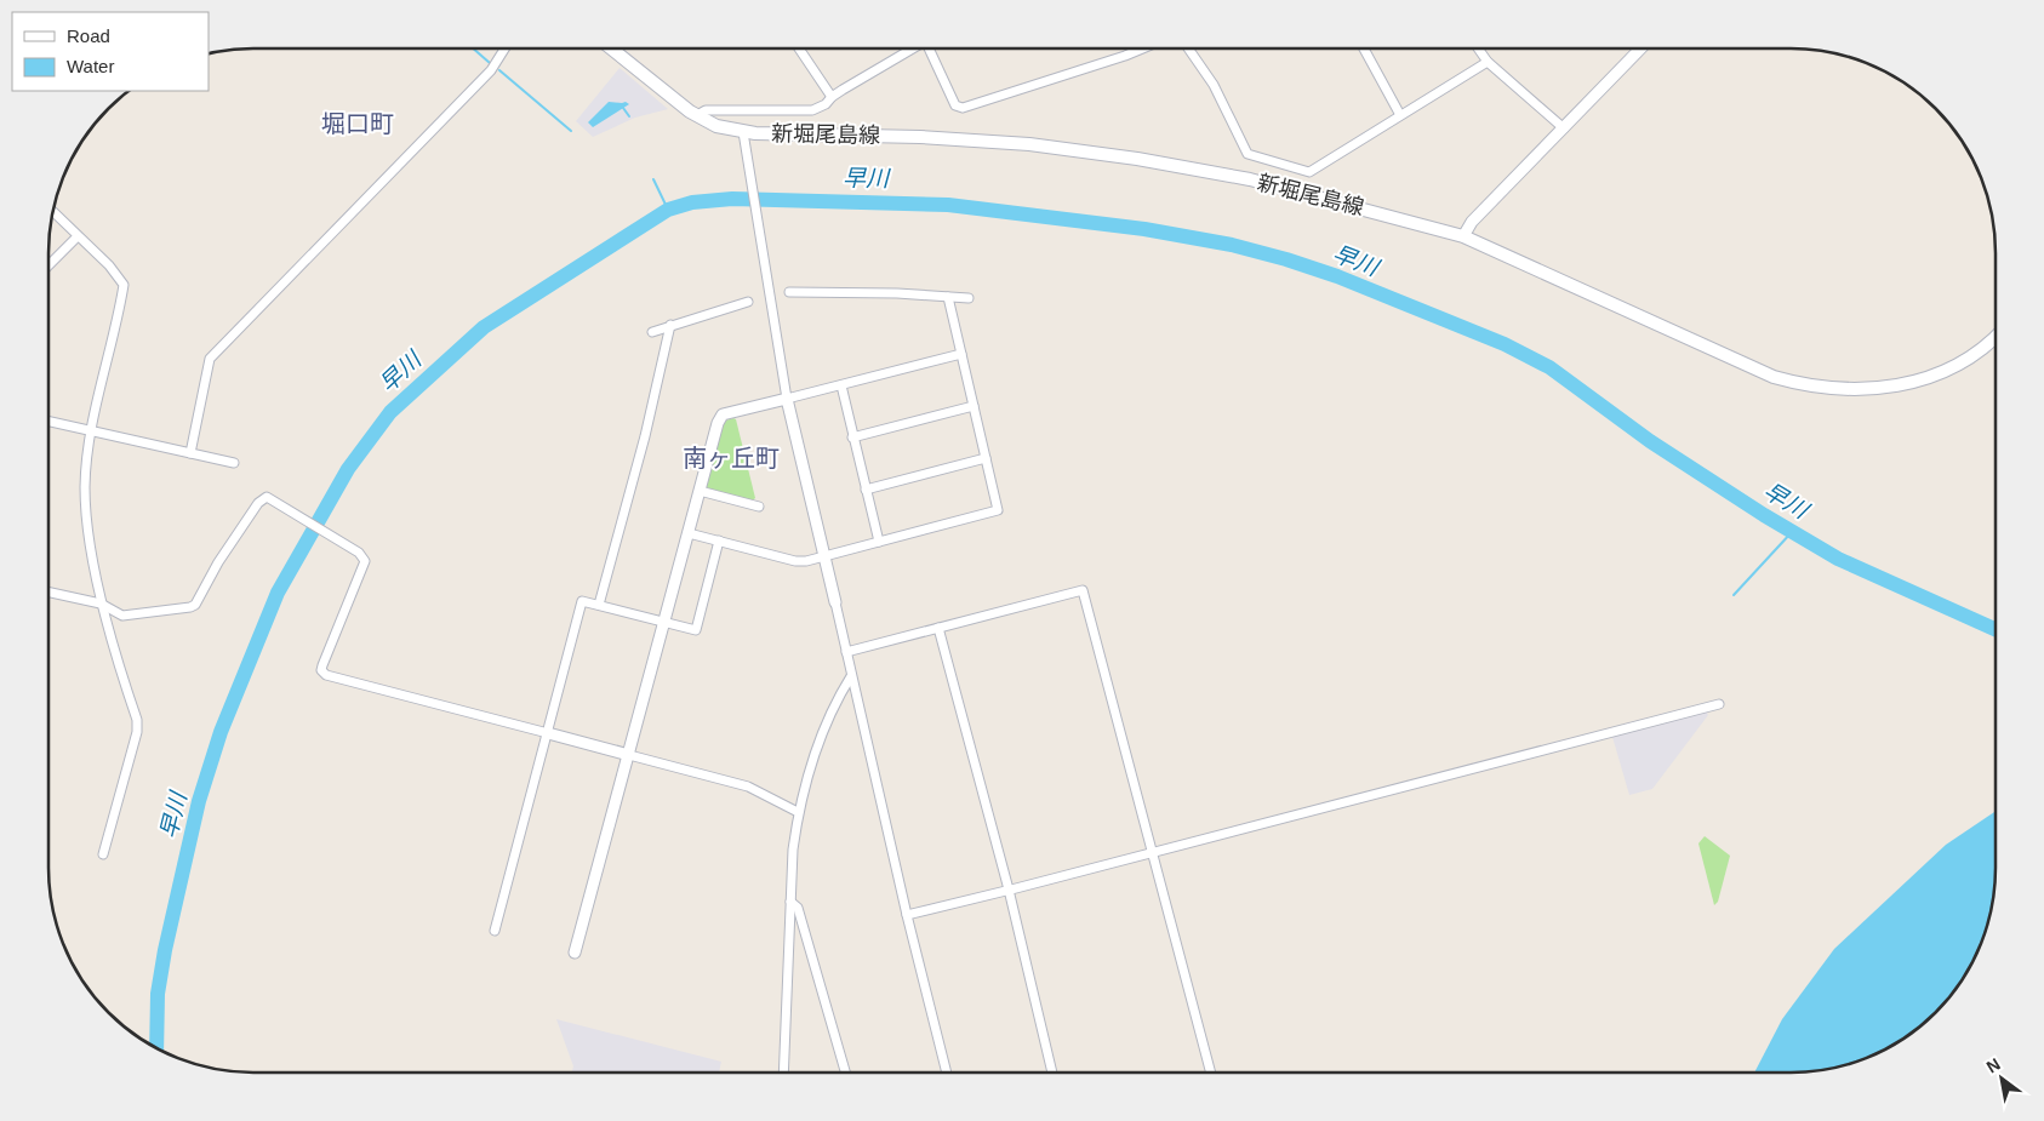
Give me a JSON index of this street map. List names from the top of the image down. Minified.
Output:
{"streets":{"main road":["新堀尾島線"]},"districts":["堀口町","南ヶ丘町"],"water":["早川"],"legend":["Road","Water"],"north":"top left"}
